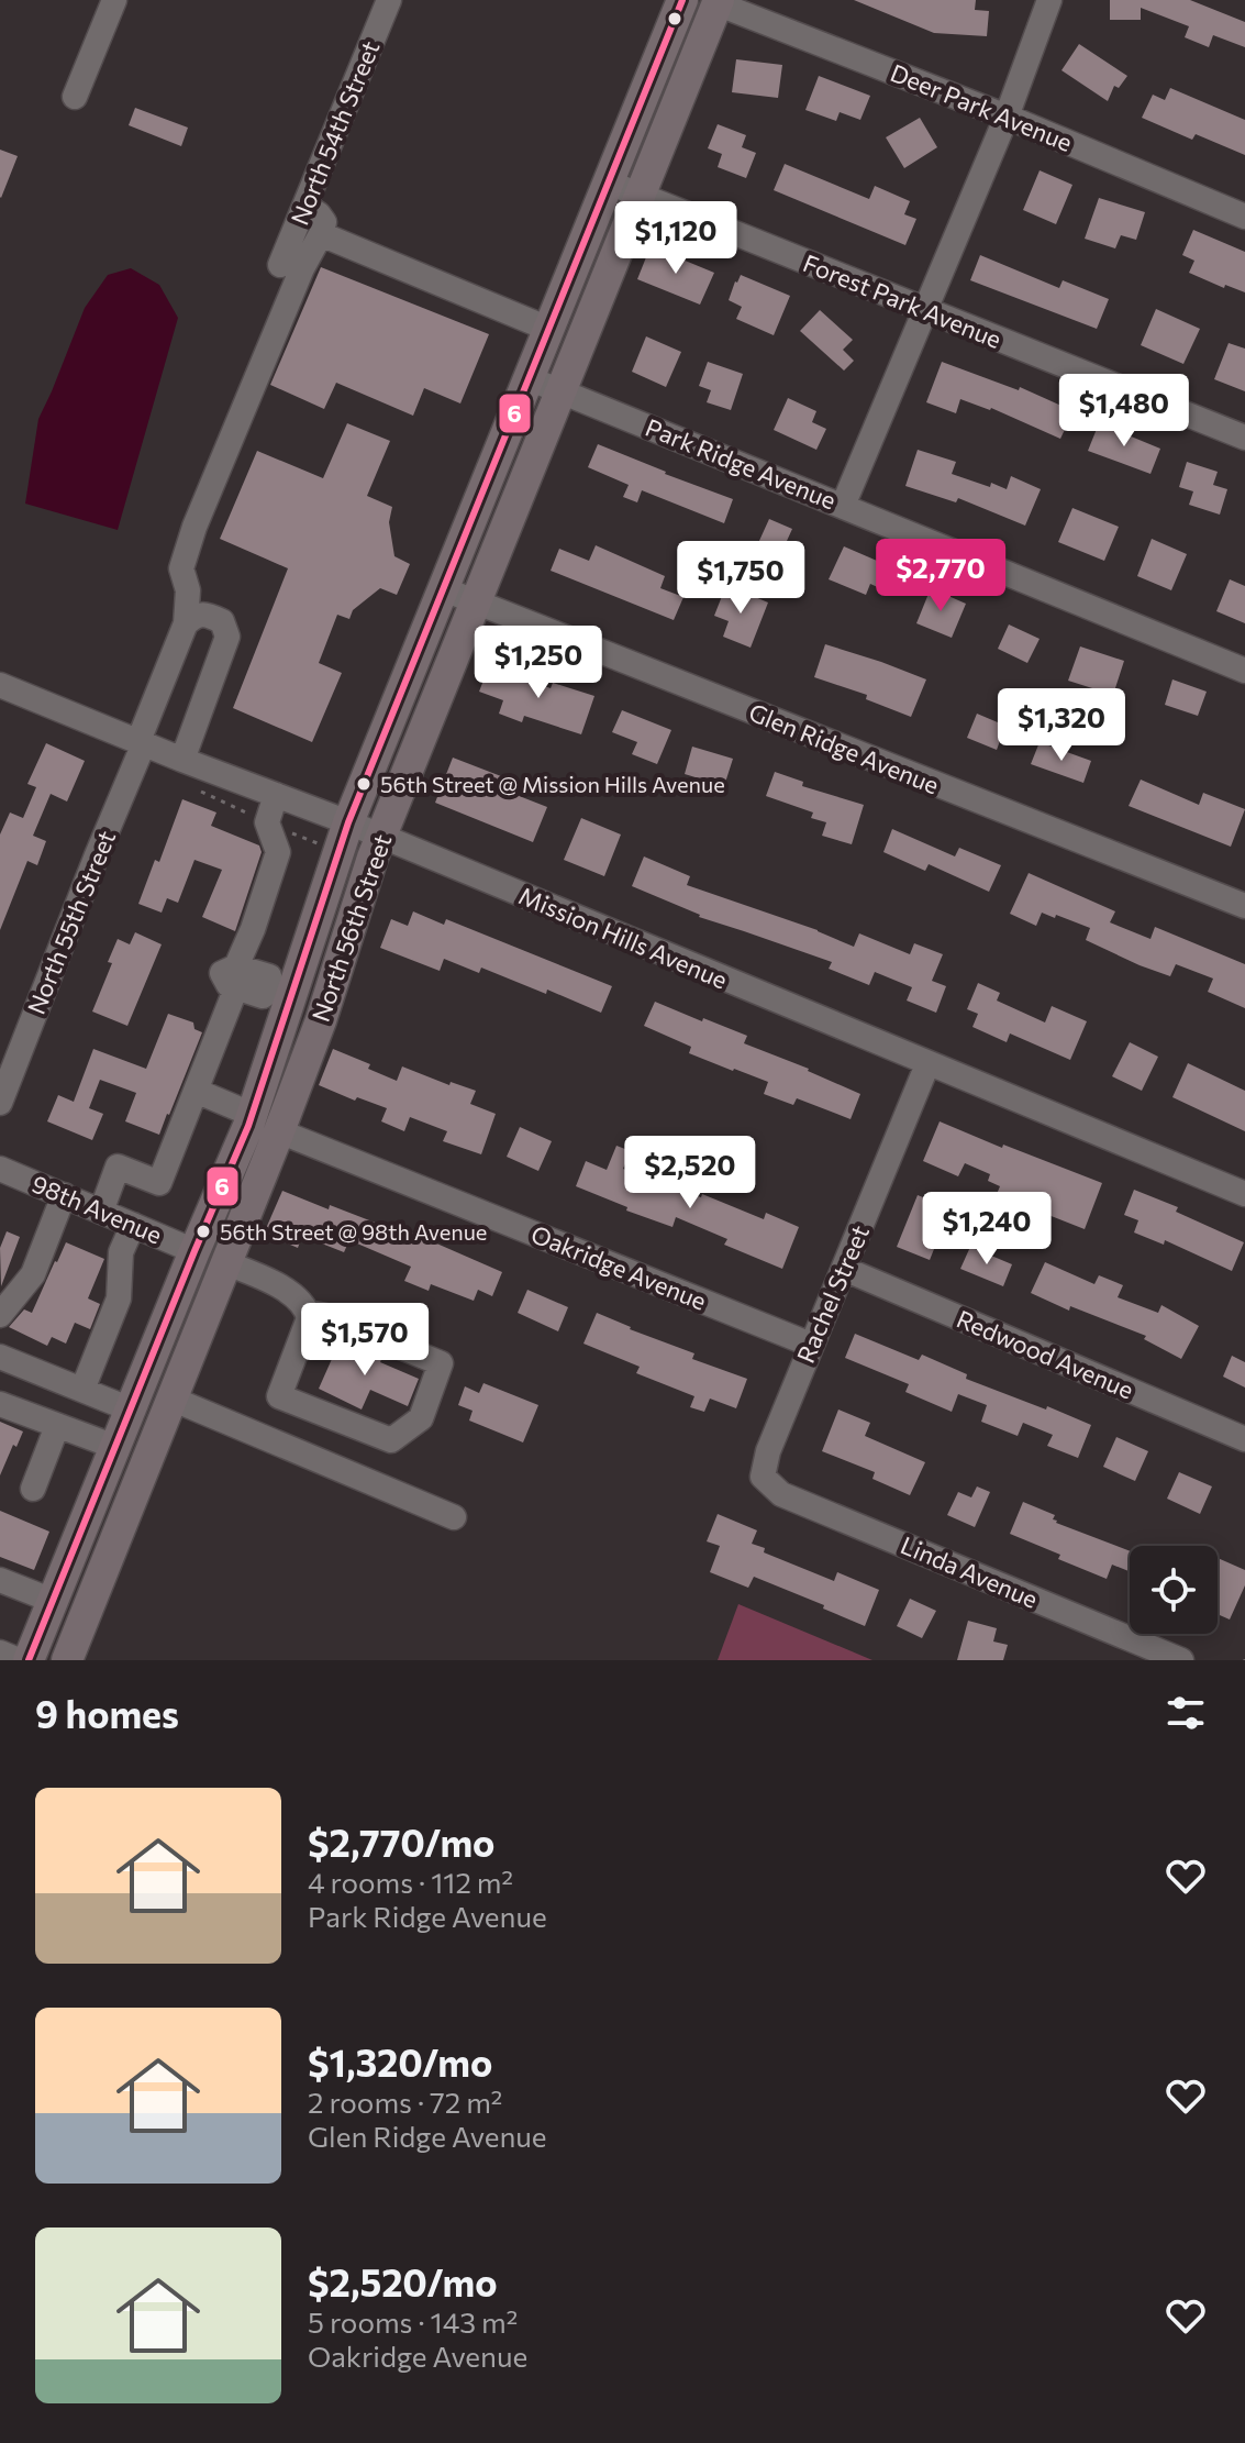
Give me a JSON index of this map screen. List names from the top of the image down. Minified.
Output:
{"streets":{"main road":["North 56th Street"],"street":["Deer Park Avenue","North 54th Street","Forest Park Avenue","Park Ridge Avenue","Glen Ridge Avenue","North 55th Street","Mission Hills Avenue","98th Avenue","Oakridge Avenue","Rachel Street","Redwood Avenue","Linda Avenue"]},"crossings":[["Deer Park Avenue","North 56th Street"],["Forest Park Avenue","North 56th Street"],["Park Ridge Avenue","North 56th Street"],["Glen Ridge Avenue","North 56th Street"],["North 55th Street","Mission Hills Avenue"],["North 56th Street","Mission Hills Avenue"],["North 56th Street","98th Avenue"],["North 56th Street","Oakridge Avenue"],["Mission Hills Avenue","Rachel Street"],["Oakridge Avenue","Rachel Street"],["Rachel Street","Redwood Avenue"],["Rachel Street","Linda Avenue"]],"places":["56th Street @ Mission Hills Avenue","56th Street @ 98th Avenue"],"lines":["transit line 6"],"page":{"price":["$1,120","$1,480","$2,770","$1,750","$1,250","$1,320","$2,520","$1,240","$1,570"],"heading":"9 homes","list":[{"name":"$2,770/mo","note":"4 rooms · 112 m² · Park Ridge Avenue"},{"name":"$1,320/mo","note":"2 rooms · 72 m² · Glen Ridge Avenue"},{"name":"$2,520/mo","note":"5 rooms · 143 m² · Oakridge Avenue"}]}}
